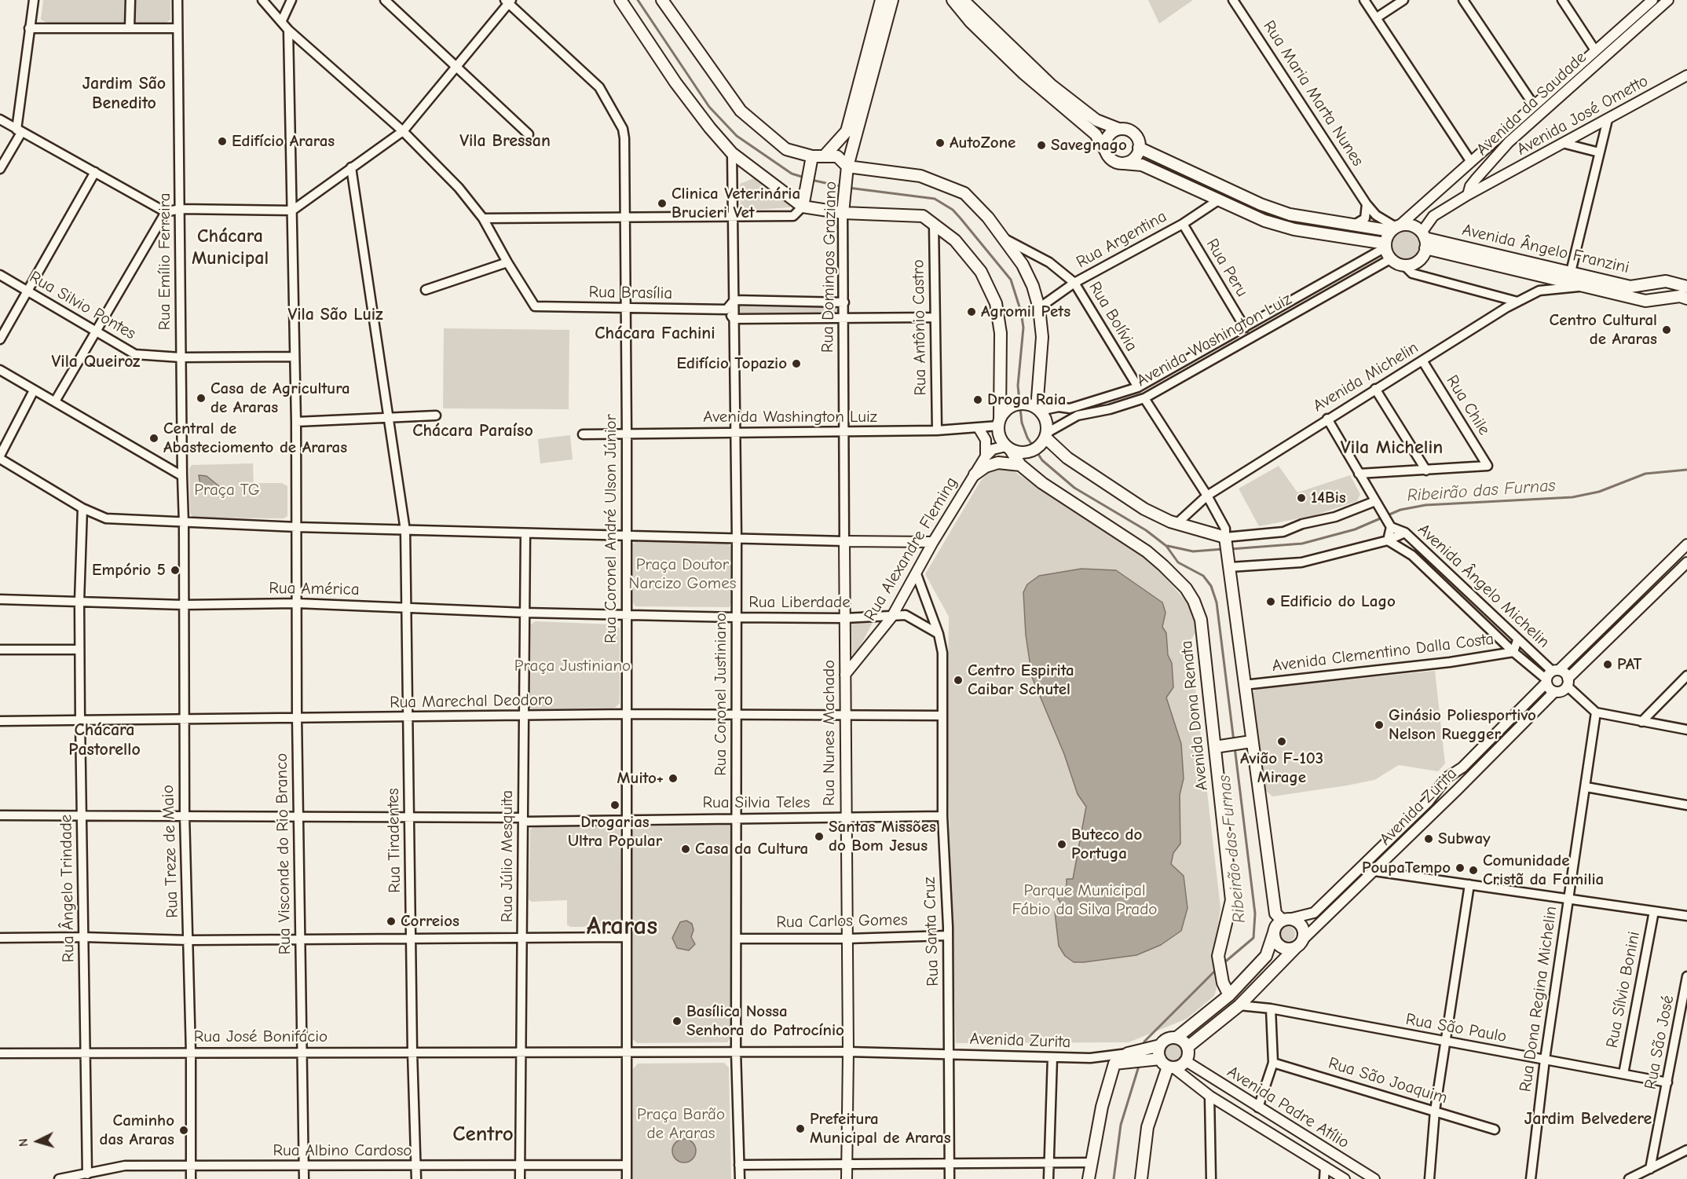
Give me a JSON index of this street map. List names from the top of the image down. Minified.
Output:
{"streets":{"main road":["Avenida Ângelo Franzini","Rua Domingos Graziano","Avenida Dona Renata"],"street":["Rua Maria Marta Nunes","Avenida da Saudade","Avenida José Ometto","Rua Argentina","Rua Emílio Ferreira","Rua Peru","Rua Brasília","Rua Silvio Pontes","Rua Bolívia","Rua Antônio Castro","Avenida Washington Luiz","Avenida Michelin","Rua Chile","Rua Coronel André Ulson Júnior","Rua Alexandre Fleming","Avenida Ângelo Michelin","Rua América","Rua Liberdade","Avenida Clementino Dalla Costa","Rua Coronel Justiniano","Rua Marechal Deodoro","Rua Nunes Machado","Rua Silvia Teles","Avenida Zurita","Rua Tiradentes","Rua Treze de Maio","Rua Visconde do Rio Branco","Rua Júlio Mesquita","Rua Ângelo Trindade","Rua Carlos Gomes","Rua Santa Cruz","Rua Sílvio Bonini","Rua Dona Regina Michelin","Rua São Paulo","Rua José Bonifácio","Rua São José","Rua São Joaquim","Avenida Padre Atílio","Rua Albino Cardoso"]},"crossings":[["Rua Maria Marta Nunes","Avenida da Saudade"],["Rua Maria Marta Nunes","Avenida Ângelo Franzini"],["Rua Maria Marta Nunes","Avenida Washington Luiz"],["Avenida da Saudade","Avenida José Ometto"],["Avenida da Saudade","Avenida Ângelo Franzini"],["Avenida da Saudade","Avenida Washington Luiz"],["Rua Argentina","Rua Peru"],["Rua Argentina","Rua Bolívia"],["Avenida Ângelo Franzini","Avenida Washington Luiz"],["Avenida Ângelo Franzini","Avenida Michelin"],["Rua Emílio Ferreira","Rua Silvio Pontes"],["Rua Emílio Ferreira","Rua Treze de Maio"],["Rua Domingos Graziano","Avenida Washington Luiz"],["Rua Domingos Graziano","Rua Nunes Machado"],["Rua Peru","Avenida Washington Luiz"],["Rua Brasília","Rua Coronel André Ulson Júnior"],["Rua Silvio Pontes","Rua Visconde do Rio Branco"],["Rua Bolívia","Avenida Washington Luiz"],["Rua Antônio Castro","Avenida Washington Luiz"],["Avenida Washington Luiz","Rua Coronel André Ulson Júnior"],["Avenida Washington Luiz","Rua Coronel Justiniano"],["Avenida Washington Luiz","Avenida Dona Renata"],["Avenida Michelin","Rua Chile"],["Avenida Michelin","Avenida Ângelo Michelin"],["Rua Coronel André Ulson Júnior","Rua América"],["Rua Coronel André Ulson Júnior","Rua Liberdade"],["Rua Coronel André Ulson Júnior","Rua Marechal Deodoro"],["Rua Coronel André Ulson Júnior","Rua Silvia Teles"],["Rua Coronel André Ulson Júnior","Rua José Bonifácio"],["Rua Coronel André Ulson Júnior","Rua Albino Cardoso"],["Rua Alexandre Fleming","Rua Liberdade"],["Rua Alexandre Fleming","Rua Nunes Machado"],["Rua Alexandre Fleming","Rua Santa Cruz"],["Avenida Ângelo Michelin","Avenida Clementino Dalla Costa"],["Avenida Ângelo Michelin","Avenida Zurita"],["Rua América","Rua Liberdade"],["Rua América","Rua Tiradentes"],["Rua América","Rua Treze de Maio"],["Rua América","Rua Visconde do Rio Branco"],["Rua América","Rua Júlio Mesquita"],["Rua América","Rua Ângelo Trindade"],["Rua Liberdade","Rua Coronel Justiniano"],["Rua Liberdade","Rua Nunes Machado"],["Rua Liberdade","Rua Santa Cruz"],["Rua Coronel Justiniano","Rua Marechal Deodoro"],["Rua Coronel Justiniano","Rua Silvia Teles"],["Rua Coronel Justiniano","Avenida Zurita"],["Rua Coronel Justiniano","Rua Carlos Gomes"],["Rua Coronel Justiniano","Rua José Bonifácio"],["Rua Marechal Deodoro","Rua Nunes Machado"],["Rua Marechal Deodoro","Rua Tiradentes"],["Rua Marechal Deodoro","Rua Treze de Maio"],["Rua Marechal Deodoro","Rua Visconde do Rio Branco"],["Rua Marechal Deodoro","Rua Júlio Mesquita"],["Rua Marechal Deodoro","Rua Ângelo Trindade"],["Rua Marechal Deodoro","Rua Santa Cruz"],["Rua Nunes Machado","Rua Silvia Teles"],["Rua Nunes Machado","Avenida Zurita"],["Rua Nunes Machado","Rua Carlos Gomes"],["Rua Silvia Teles","Rua Tiradentes"],["Rua Silvia Teles","Rua Treze de Maio"],["Rua Silvia Teles","Rua Visconde do Rio Branco"],["Rua Silvia Teles","Rua Júlio Mesquita"],["Rua Silvia Teles","Rua Ângelo Trindade"],["Rua Silvia Teles","Rua Santa Cruz"],["Avenida Zurita","Rua Santa Cruz"],["Avenida Zurita","Rua José Bonifácio"],["Rua Tiradentes","Rua José Bonifácio"],["Rua Tiradentes","Rua Albino Cardoso"],["Rua Treze de Maio","Rua José Bonifácio"],["Rua Treze de Maio","Rua Albino Cardoso"],["Rua Visconde do Rio Branco","Rua José Bonifácio"],["Rua Visconde do Rio Branco","Rua Albino Cardoso"],["Rua Júlio Mesquita","Rua José Bonifácio"],["Rua Júlio Mesquita","Rua Albino Cardoso"],["Rua Ângelo Trindade","Rua José Bonifácio"],["Rua Ângelo Trindade","Rua Albino Cardoso"],["Rua Carlos Gomes","Rua Santa Cruz"],["Rua Sílvio Bonini","Rua São Paulo"],["Rua Dona Regina Michelin","Rua São Paulo"],["Rua São Paulo","Rua São José"]],"districts":["Jardim São Benedito","Vila Bressan","Chácara Municipal","Vila São Luiz","Chácara Fachini","Vila Queiroz","Chácara Paraíso","Vila Michelin","Chácara Pastorello","Araras","Jardim Belvedere","Centro"],"water":["Ribeirão das Furnas"],"parks":["Praça TG","Praça Doutor Narcizo Gomes","Praça Justiniano","Parque Municipal Fábio da Silva Prado","Praça Barão de Araras"],"places":["Edifício Araras","AutoZone","Savegnago","Clinica Veterinária Brucieri Vet","Agromil Pets","Centro Cultural de Araras","Edifício Topazio","Casa de Agricultura de Araras","Droga Raia","Central de Abasteciomento de Araras","14Bis","Empório 5","Edificio do Lago","PAT","Centro Espirita Caibar Schutel","Ginásio Poliesportivo Nelson Ruegger","Avião F-103 Mirage","Muito+","Drogarias Ultra Popular","Santas Missões do Bom Jesus","Subway","Buteco do Portuga","Casa da Cultura","PoupaTempo","Comunidade Cristã da Familia","Correios","Basílica Nossa Senhora do Patrocínio","Prefeitura Municipal de Araras","Caminho das Araras"],"north":"left"}
